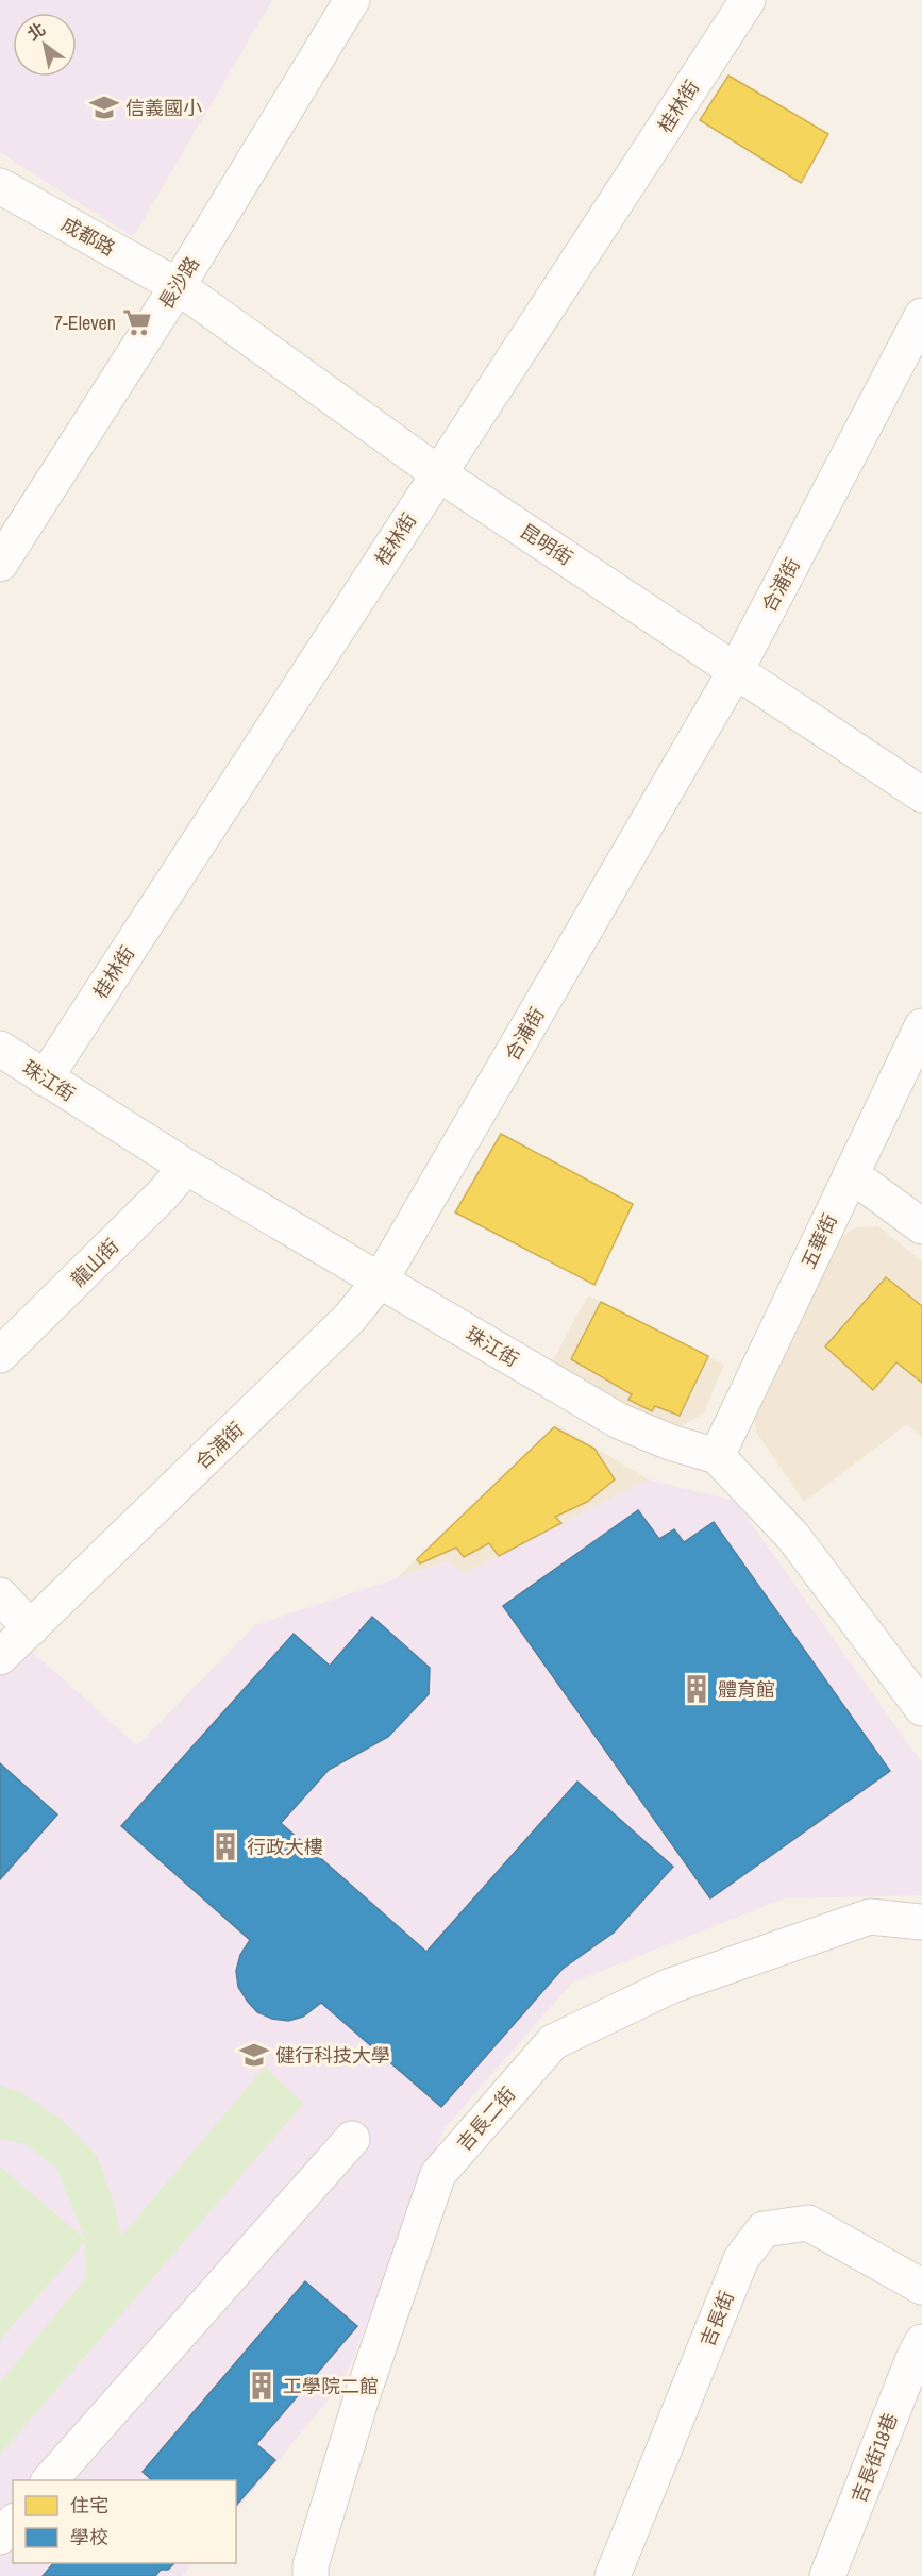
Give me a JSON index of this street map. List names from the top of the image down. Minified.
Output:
{"streets":{"street":["桂林街","成都路","長沙路","昆明街","合浦街","珠江街","五華街","龍山街","吉長二街","吉長街","吉長街18巷"]},"crossings":[["桂林街","昆明街"],["桂林街","珠江街"],["成都路","長沙路"],["成都路","昆明街"],["長沙路","昆明街"],["昆明街","合浦街"],["合浦街","珠江街"],["珠江街","五華街"],["珠江街","龍山街"]],"places":{"school or university":["信義國小","健行科技大學"],"supermarket":["7-Eleven"],"building":["體育館","行政大樓","工學院二館"]},"legend":["住宅","學校"],"north":"top left"}
